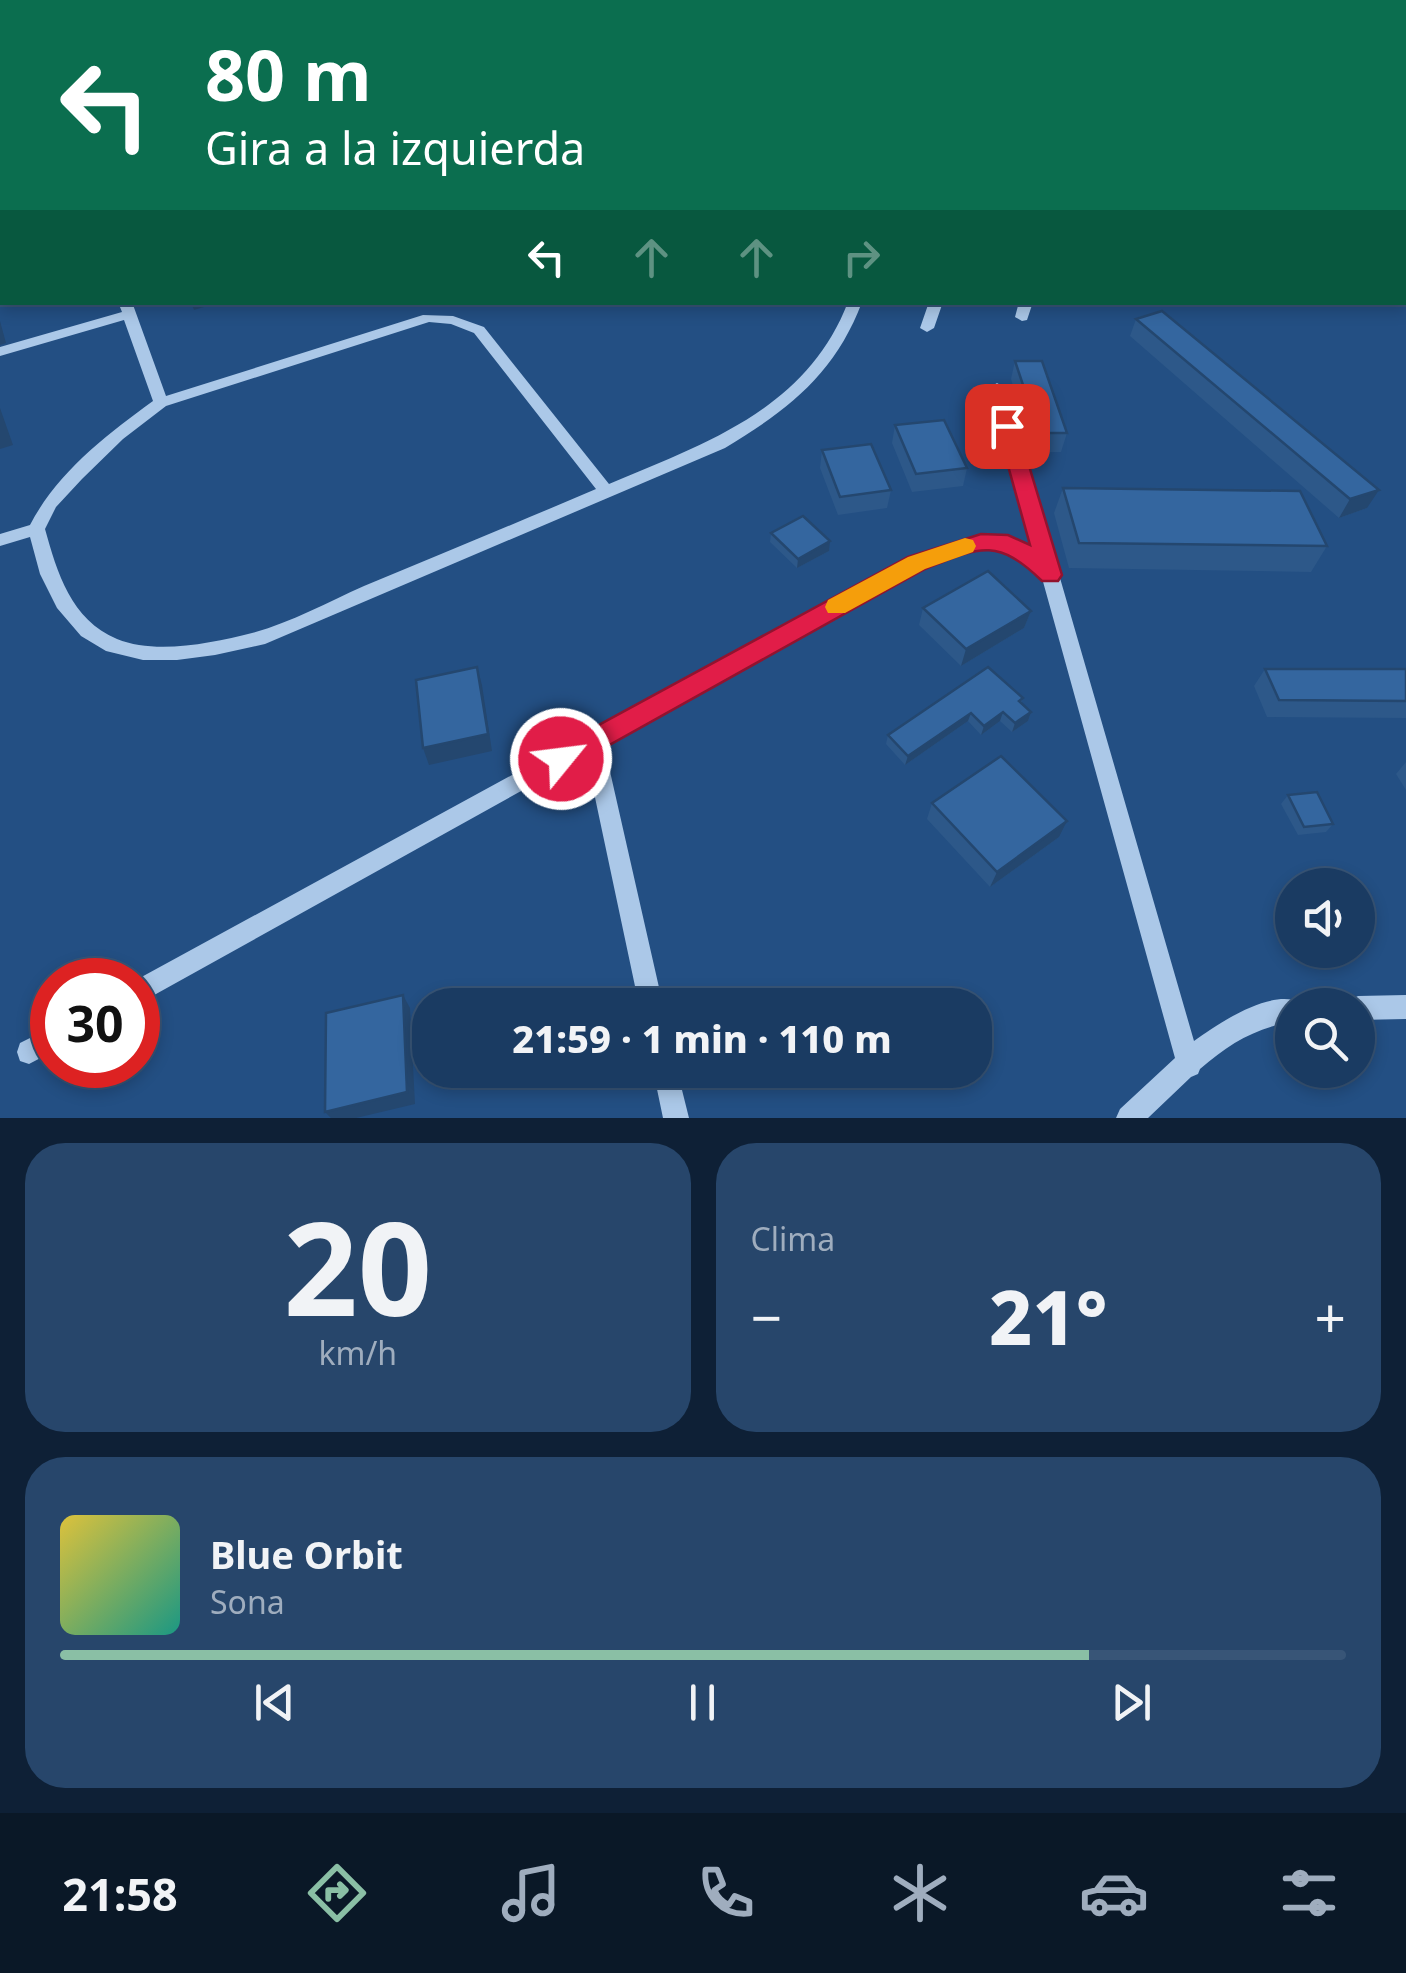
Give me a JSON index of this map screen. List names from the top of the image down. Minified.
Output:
{"page":{"turn":["80 m","Gira a la izquierda"],"limit":"30","trip":"21:59 · 1 min · 110 m","tile":[["20","km/h"],"Clima"],"heat":["−","21°","+"],"song":["Blue Orbit","Sona"],"tabs":"21:58"}}
